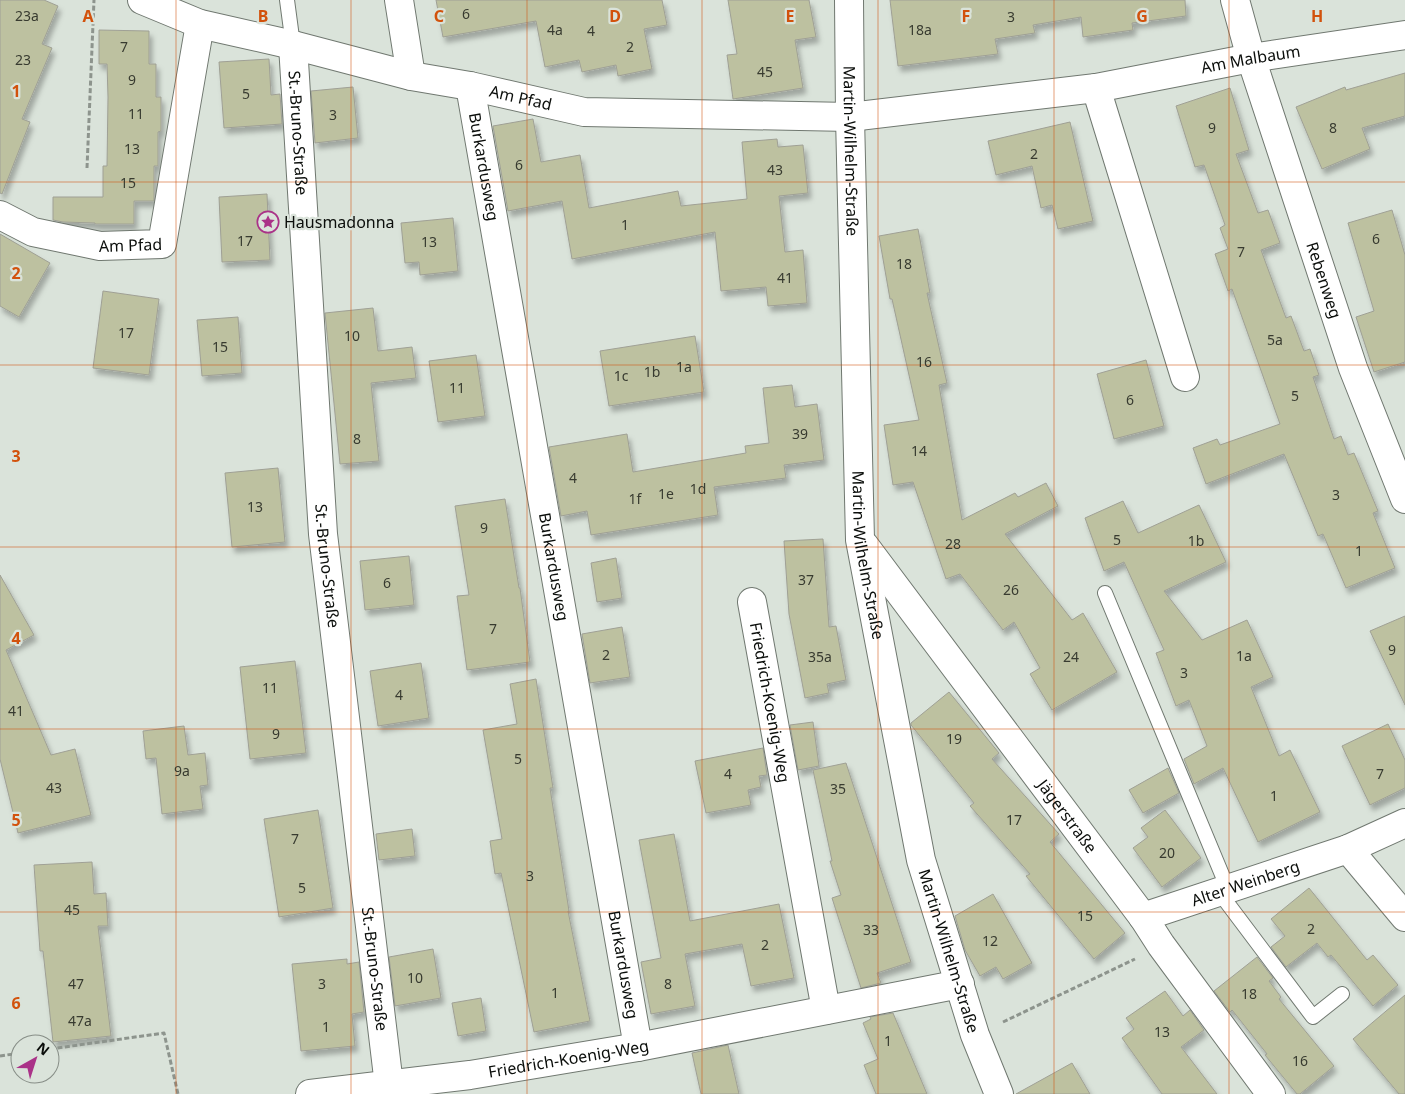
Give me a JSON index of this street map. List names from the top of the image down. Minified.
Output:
{"streets":{"street":["Am Malbaum","Am Pfad","St.-Bruno-Straße","Martin-Wilhelm-Straße","Burkardusweg","Rebenweg","Friedrich-Koenig-Weg","Jägerstraße","Alter Weinberg"]},"crossings":[["Am Malbaum","Am Pfad"],["Am Malbaum","Martin-Wilhelm-Straße"],["Am Malbaum","Rebenweg"],["Am Pfad","St.-Bruno-Straße"],["Am Pfad","Martin-Wilhelm-Straße"],["Am Pfad","Burkardusweg"],["St.-Bruno-Straße","Friedrich-Koenig-Weg"],["Martin-Wilhelm-Straße","Friedrich-Koenig-Weg"],["Martin-Wilhelm-Straße","Jägerstraße"],["Burkardusweg","Friedrich-Koenig-Weg"],["Jägerstraße","Alter Weinberg"]],"places":{"place":["Hausmadonna"]},"house_numbers":["6","23a","3","4a","18a","4","7","2","23","45","9","5","11","3","9","8","13","2","6","43","15","1","6","17","13","7","18","41","17","10","5a","15","16","1a","1b","1c","11","5","6","39","8","14","4","1d","1e","3","1f","13","9","5","1b","28","1","37","6","26","7","9","2","1a","35a","24","3","11","4","41","9","19","5","9a","4","7","43","35","1","17","7","20","3","5","45","15","2","33","12","2","10","47","3","8","1","18","47a","1","13","1","16"],"north":"top right","grid":{"columns":["A","B","C","D","E","F","G","H"],"rows":["1","2","3","4","5","6"]}}
